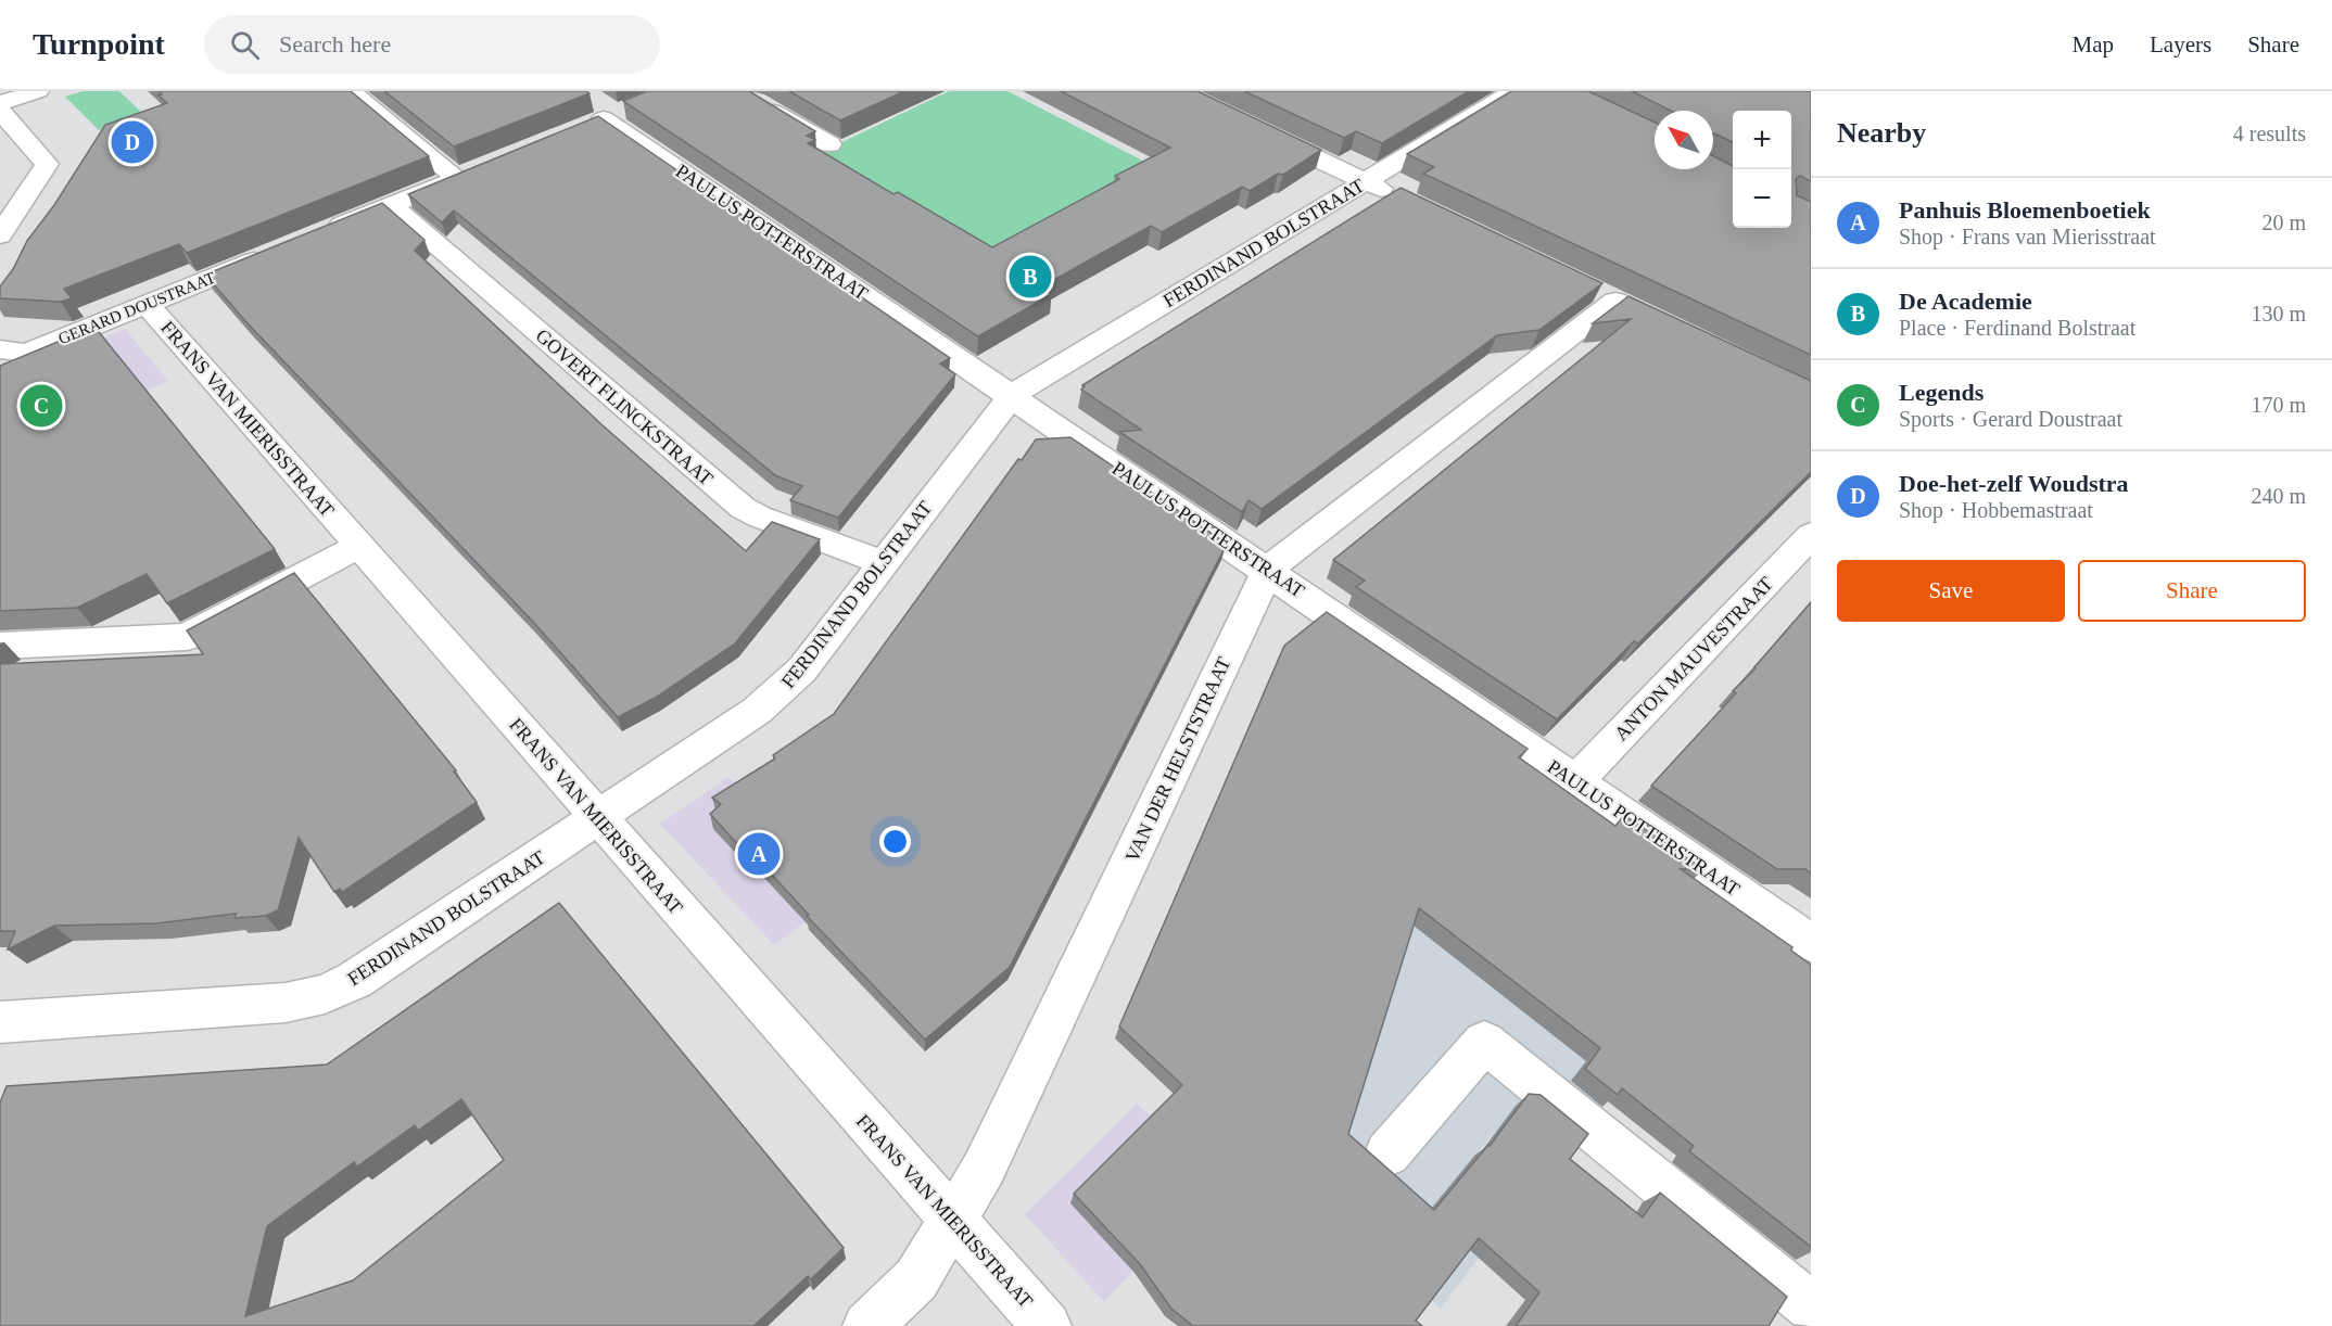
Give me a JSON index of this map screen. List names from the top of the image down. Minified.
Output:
{"streets":{"street":["PAULUS POTTERSTRAAT","FERDINAND BOLSTRAAT","GERARD DOUSTRAAT","GOVERT FLINCKSTRAAT","FRANS VAN MIERISSTRAAT","ANTON MAUVESTRAAT","VAN DER HELSTSTRAAT"]},"crossings":[["PAULUS POTTERSTRAAT","FERDINAND BOLSTRAAT"],["PAULUS POTTERSTRAAT","ANTON MAUVESTRAAT"],["PAULUS POTTERSTRAAT","VAN DER HELSTSTRAAT"],["FERDINAND BOLSTRAAT","GOVERT FLINCKSTRAAT"],["FERDINAND BOLSTRAAT","FRANS VAN MIERISSTRAAT"],["GERARD DOUSTRAAT","FRANS VAN MIERISSTRAAT"],["FRANS VAN MIERISSTRAAT","VAN DER HELSTSTRAAT"]],"north":"top left","page":{"header":"Turnpoint","search":"Search here","nav":["Map","Layers","Share"],"heading":["Nearby","4 results"],"map_buttons":["+","−"],"pins":["D","B","C","A"],"list":[{"mark":"A","name":"Panhuis Bloemenboetiek","note":"Shop · Frans van Mierisstraat","value":"20 m"},{"mark":"B","name":"De Academie","note":"Place · Ferdinand Bolstraat","value":"130 m"},{"mark":"C","name":"Legends","note":"Sports · Gerard Doustraat","value":"170 m"},{"mark":"D","name":"Doe-het-zelf Woudstra","note":"Shop · Hobbemastraat","value":"240 m"}],"buttons":["Save","Share"]}}
